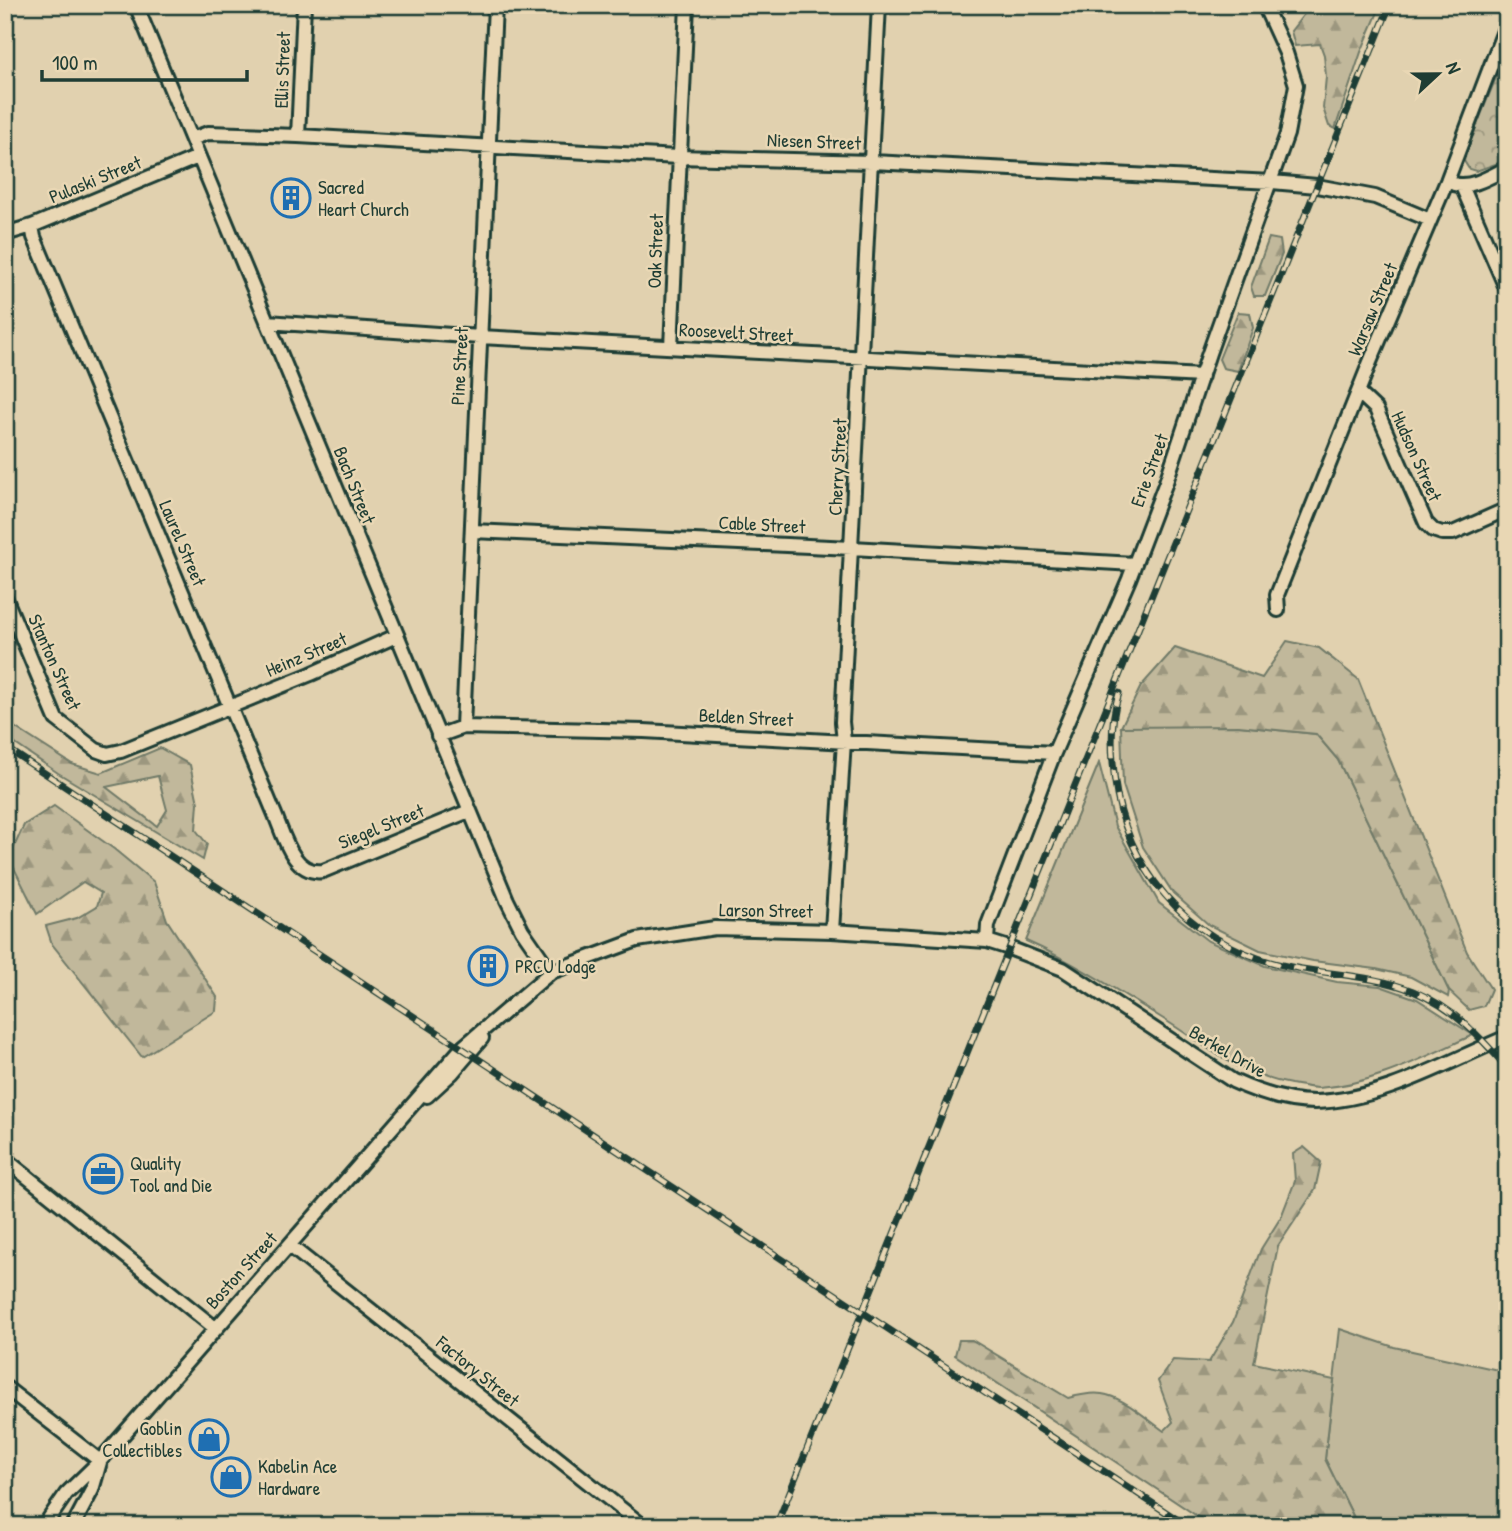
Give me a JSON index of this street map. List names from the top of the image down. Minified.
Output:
{"streets":{"street":["Ellis Street","Niesen Street","Pulaski Street","Oak Street","Warsaw Street","Roosevelt Street","Pine Street","Hudson Street","Cherry Street","Erie Street","Bach Street","Cable Street","Laurel Street","Heinz Street","Stanton Street","Belden Street","Siegel Street","Larson Street","Berkel Drive","Boston Street","Factory Street"]},"crossings":[["Ellis Street","Niesen Street"],["Niesen Street","Oak Street"],["Niesen Street","Warsaw Street"],["Niesen Street","Pine Street"],["Niesen Street","Cherry Street"],["Niesen Street","Erie Street"],["Niesen Street","Bach Street"],["Pulaski Street","Bach Street"],["Pulaski Street","Laurel Street"],["Oak Street","Roosevelt Street"],["Warsaw Street","Hudson Street"],["Roosevelt Street","Pine Street"],["Roosevelt Street","Cherry Street"],["Roosevelt Street","Erie Street"],["Roosevelt Street","Bach Street"],["Pine Street","Cable Street"],["Pine Street","Belden Street"],["Cherry Street","Cable Street"],["Cherry Street","Belden Street"],["Cherry Street","Larson Street"],["Erie Street","Cable Street"],["Erie Street","Belden Street"],["Erie Street","Larson Street"],["Erie Street","Berkel Drive"],["Bach Street","Heinz Street"],["Bach Street","Belden Street"],["Bach Street","Siegel Street"],["Bach Street","Larson Street"],["Bach Street","Boston Street"],["Laurel Street","Heinz Street"],["Laurel Street","Stanton Street"],["Laurel Street","Siegel Street"],["Heinz Street","Stanton Street"],["Larson Street","Berkel Drive"],["Larson Street","Boston Street"],["Boston Street","Factory Street"]],"places":{"building":["Sacred Heart Church","PRCU Lodge"],"office":["Quality Tool and Die"],"shop":["Goblin Collectibles","Kabelin Ace Hardware"]},"scale_bar":"100 m","north":"right"}
